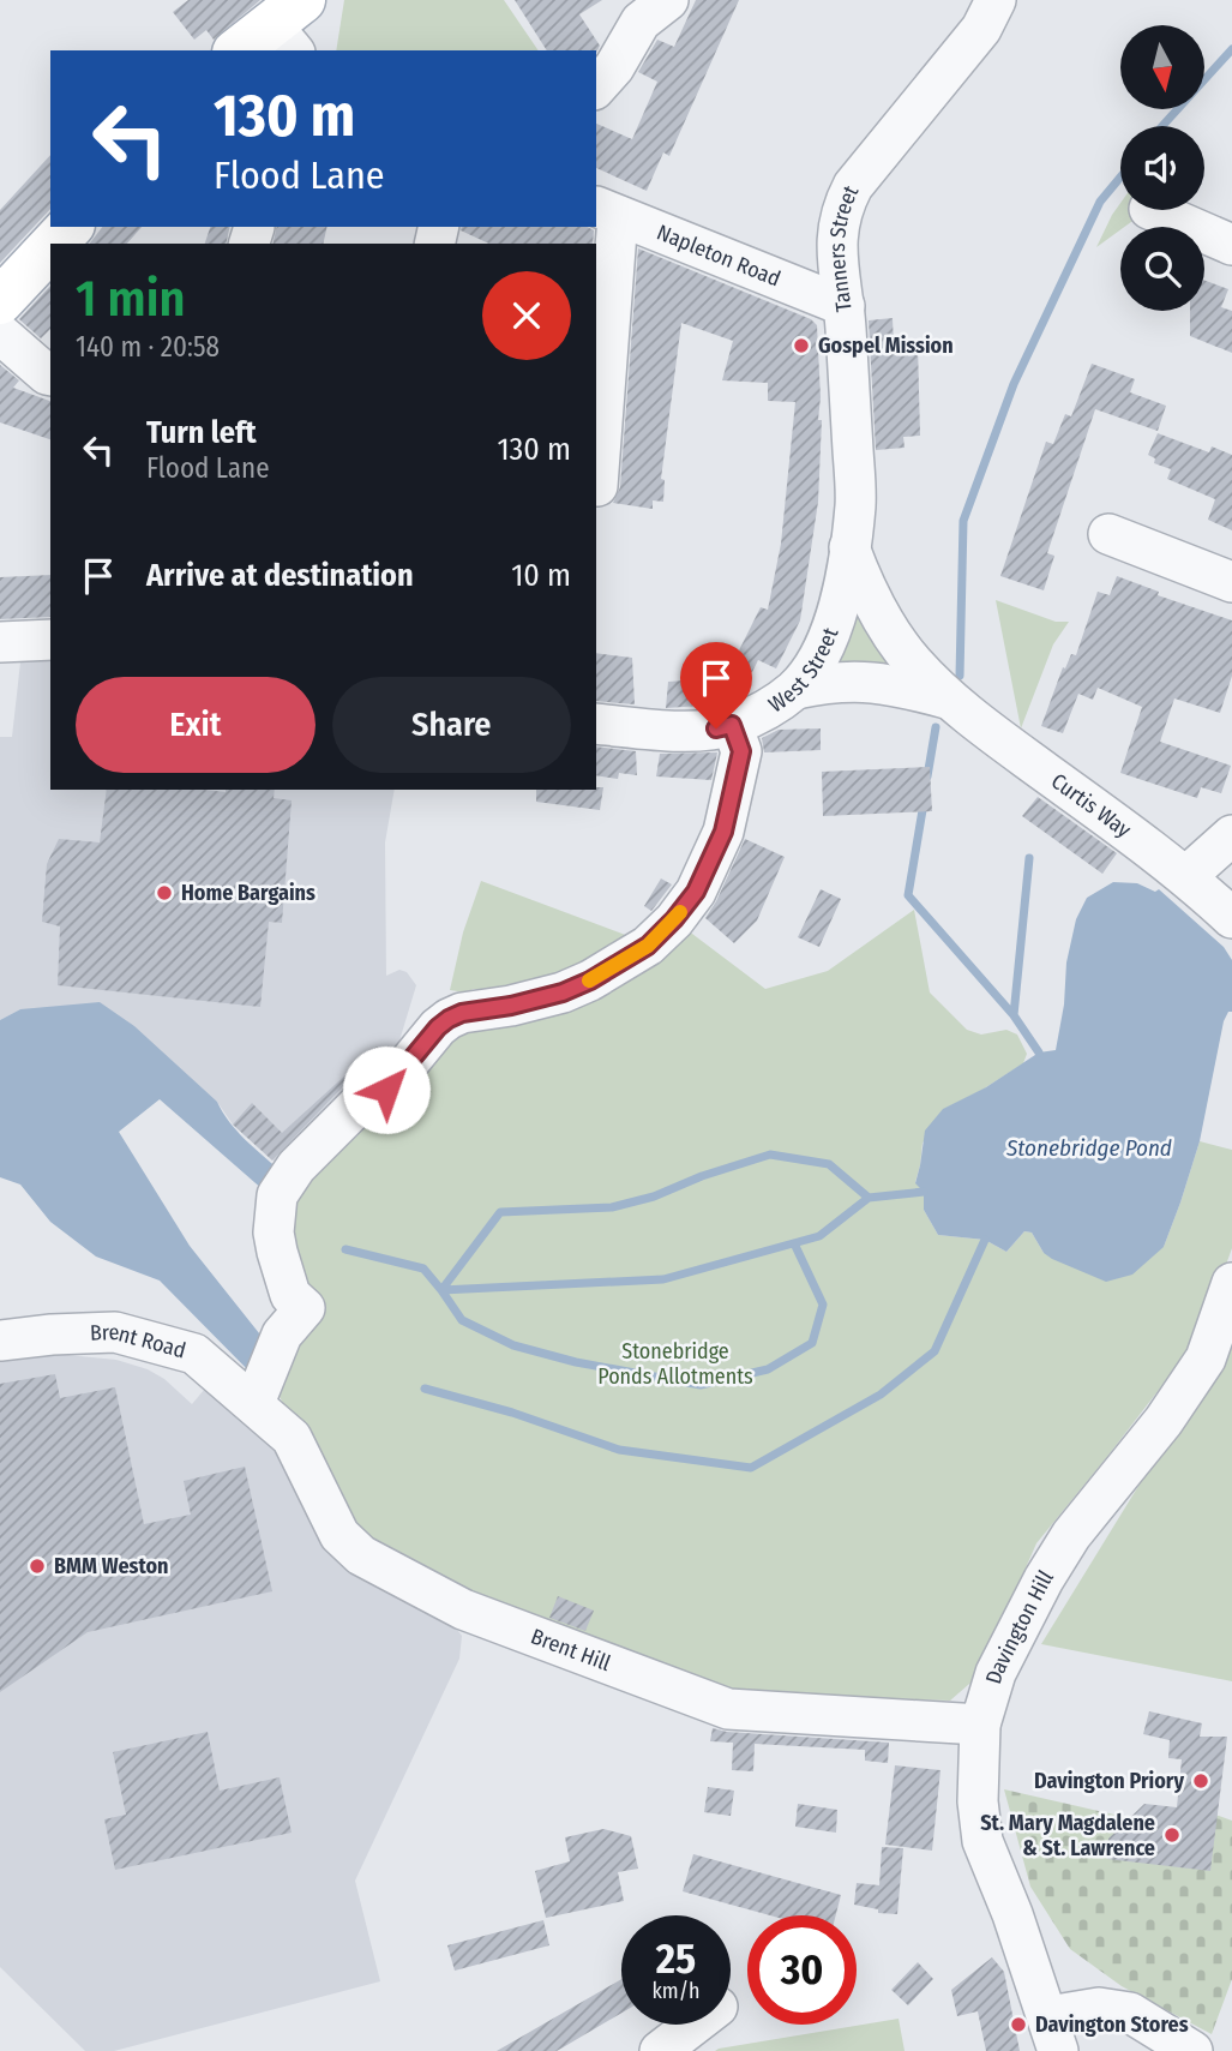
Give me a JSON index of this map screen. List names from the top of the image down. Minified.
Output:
{"streets":{"street":["Tanners Street","Napleton Road","West Street","Curtis Way","Brent Road","Davington Hill","Brent Hill"]},"crossings":[["Tanners Street","Napleton Road"],["Tanners Street","West Street"],["Brent Road","Brent Hill"],["Davington Hill","Brent Hill"]],"water":["Stonebridge Pond"],"parks":["Stonebridge Ponds Allotments"],"places":["Gospel Mission","Home Bargains","BMM Weston","Davington Priory","St. Mary Magdalene & St. Lawrence","Davington Stores"],"north":"bottom","page":{"turn":["130 m","Flood Lane"],"heading":["1 min","140 m · 20:58"],"list":[{"name":"Turn left","note":"Flood Lane","value":"130 m"},{"name":"Arrive at destination","value":"10 m"}],"buttons":["Exit","Share"],"speed":"25 km/h","limit":"30"}}
